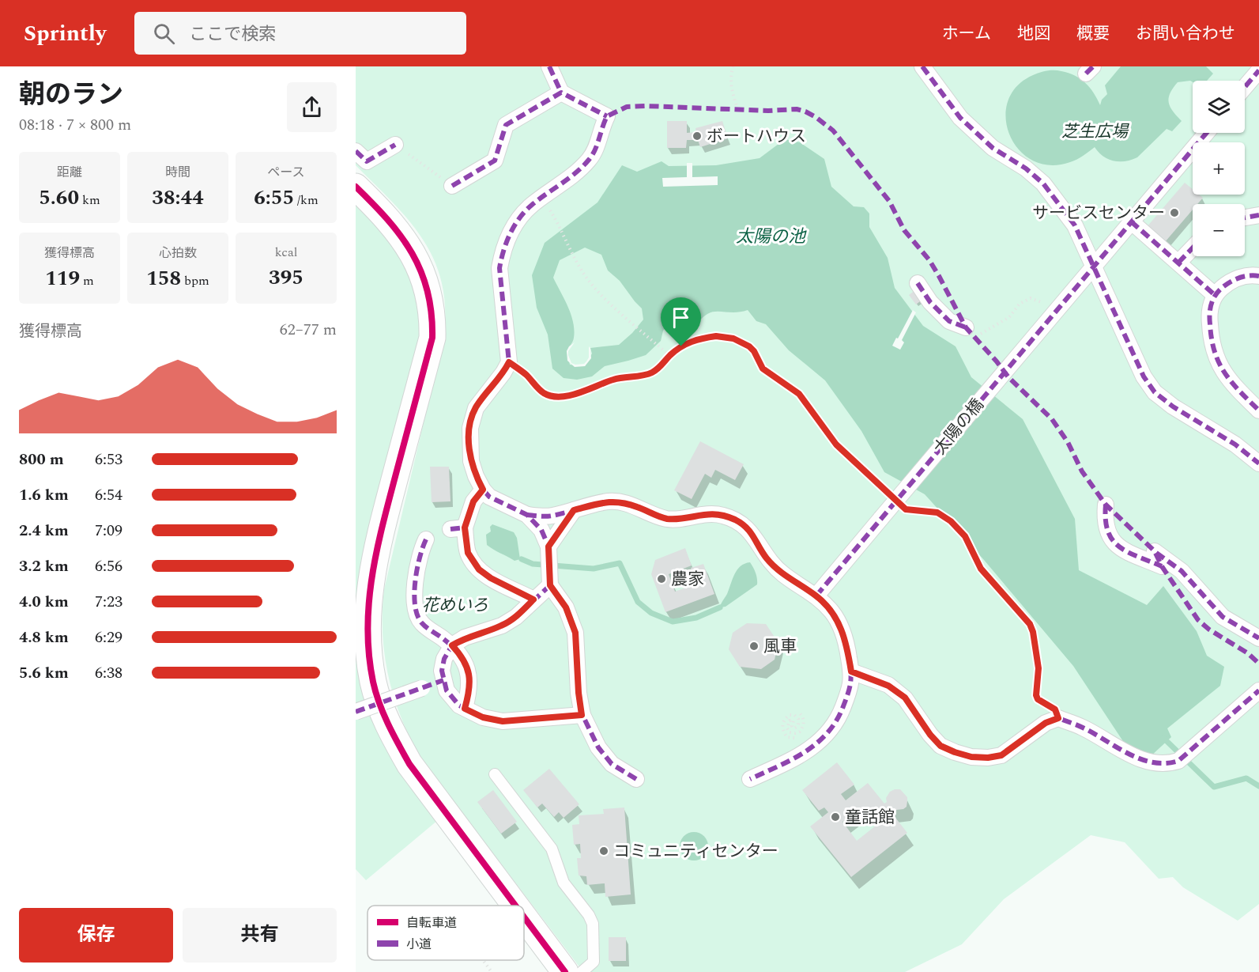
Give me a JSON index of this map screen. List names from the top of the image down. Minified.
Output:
{"streets":{"street":["太陽の橋"]},"water":["太陽の池"],"parks":["芝生広場","花めいろ"],"places":["ボートハウス","サービスセンター","農家","風車","童話館","コミュニティセンター"],"legend":["自転車道","小道"],"page":{"header":"Sprintly","search":"ここで検索","nav":["ホーム","地図","概要","お問い合わせ"],"heading":["朝のラン","08:18 · 7 × 800 m"],"map_buttons":["+","−"],"stats":[["距離","5.60 km"],["時間","38:44"],["ペース","6:55 /km"],["獲得標高","119 m"],["心拍数","158 bpm"],["kcal","395"]],"chart":["獲得標高","62–77 m"],"list":[{"name":"800 m","note":"6:53"},{"name":"1.6 km","note":"6:54"},{"name":"2.4 km","note":"7:09"},{"name":"3.2 km","note":"6:56"},{"name":"4.0 km","note":"7:23"},{"name":"4.8 km","note":"6:29"},{"name":"5.6 km","note":"6:38"}],"buttons":["保存","共有"]}}
